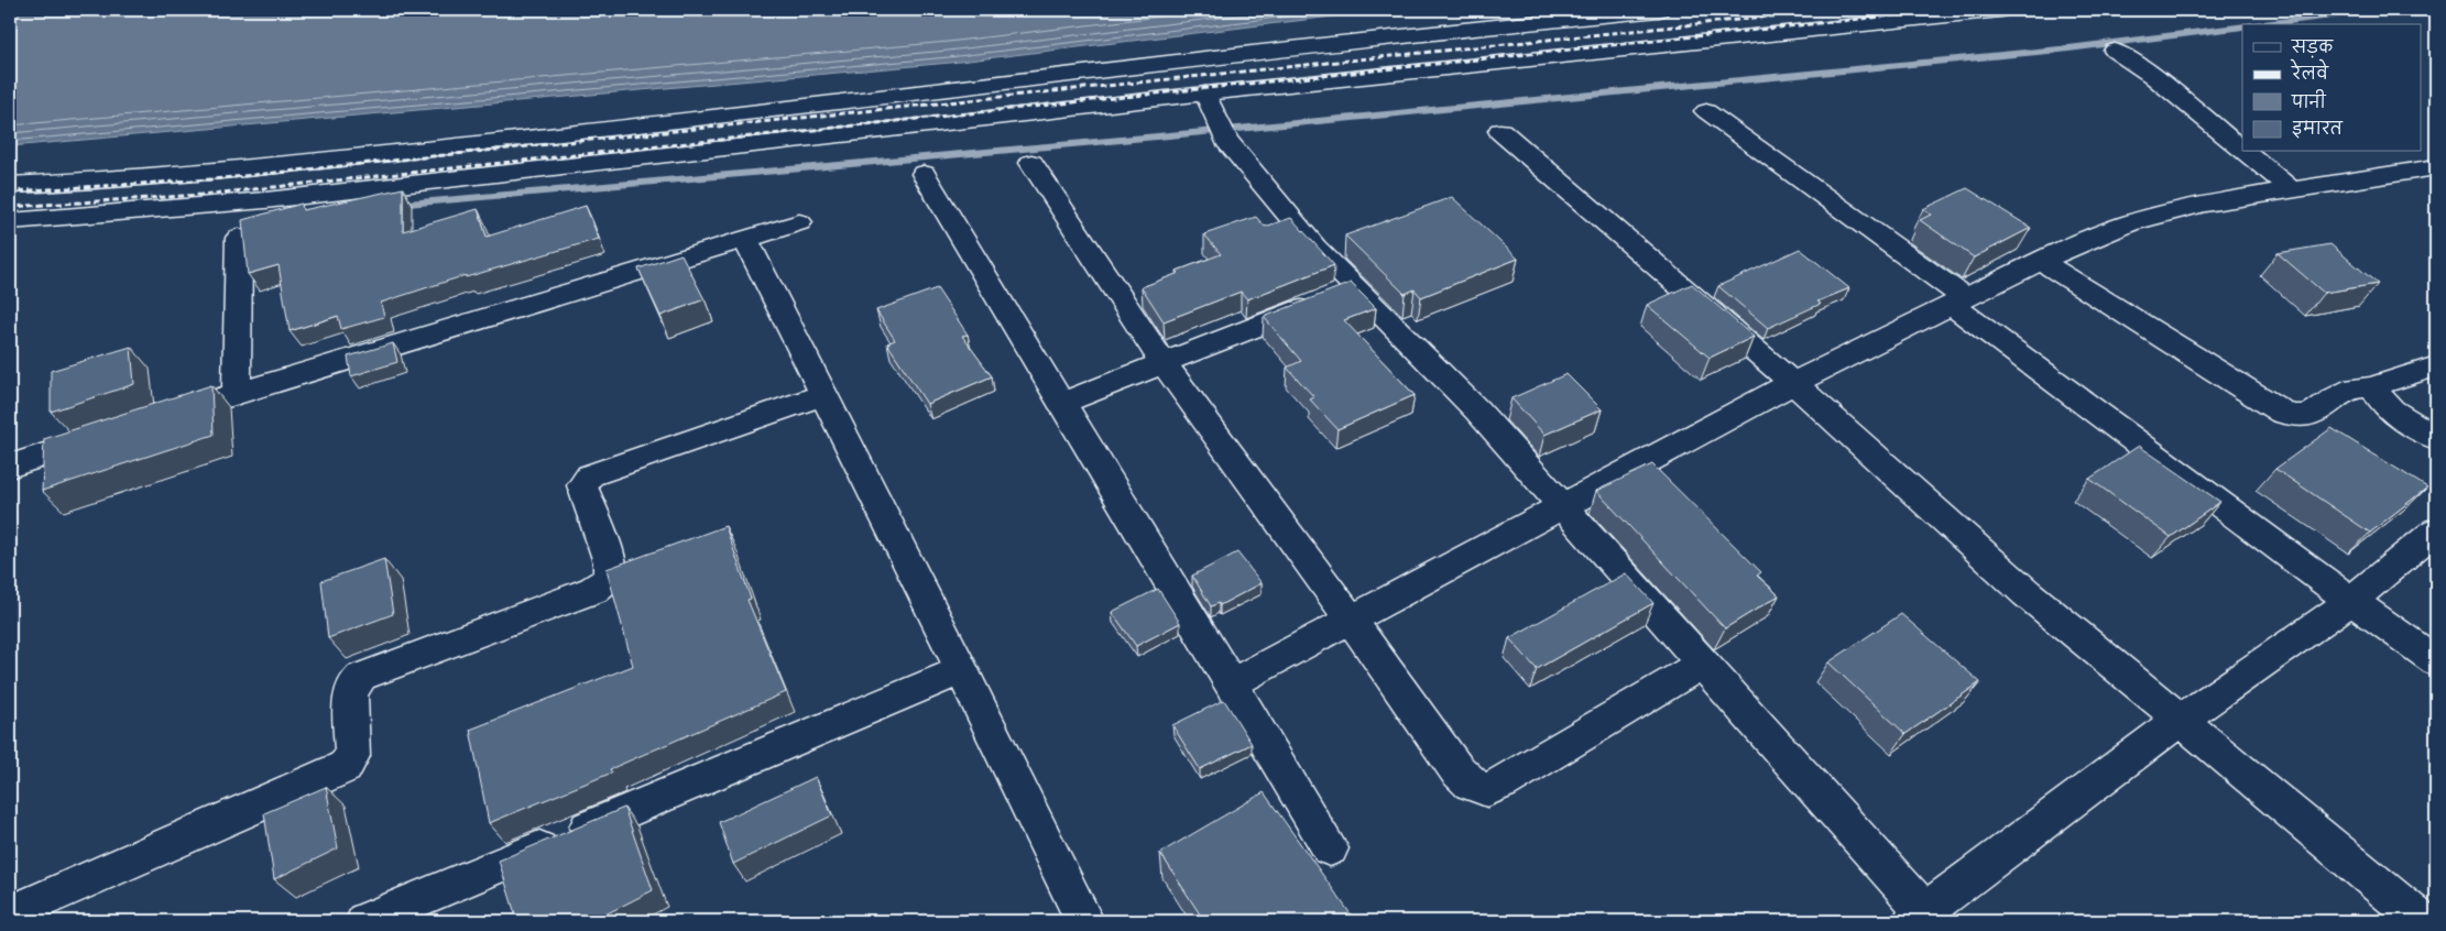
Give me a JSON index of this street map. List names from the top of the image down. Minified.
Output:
{"legend":["सड़क","रेलवे","पानी","इमारत"]}
